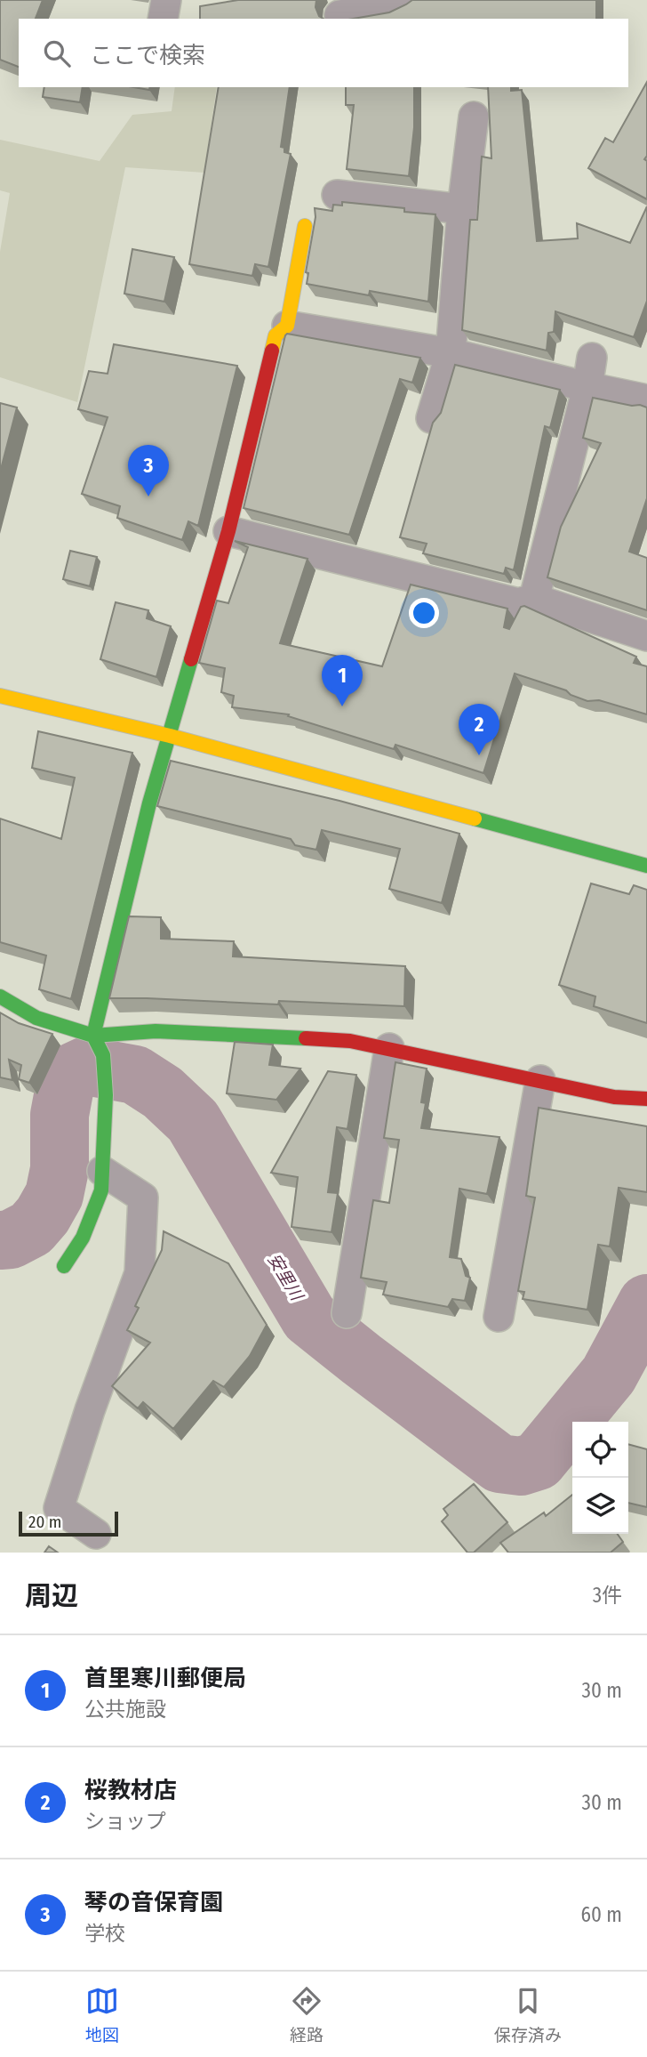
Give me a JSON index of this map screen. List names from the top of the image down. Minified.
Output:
{"water":["安里川"],"scale_bar":"20 m","page":{"search":"ここで検索","pins":["3","1","2"],"scale":"20 m","heading":["周辺","3件"],"list":[{"mark":"1","name":"首里寒川郵便局","note":"公共施設","value":"30 m"},{"mark":"2","name":"桜教材店","note":"ショップ","value":"30 m"},{"mark":"3","name":"琴の音保育園","note":"学校","value":"60 m"}],"nav":["地図","経路","保存済み"]}}
